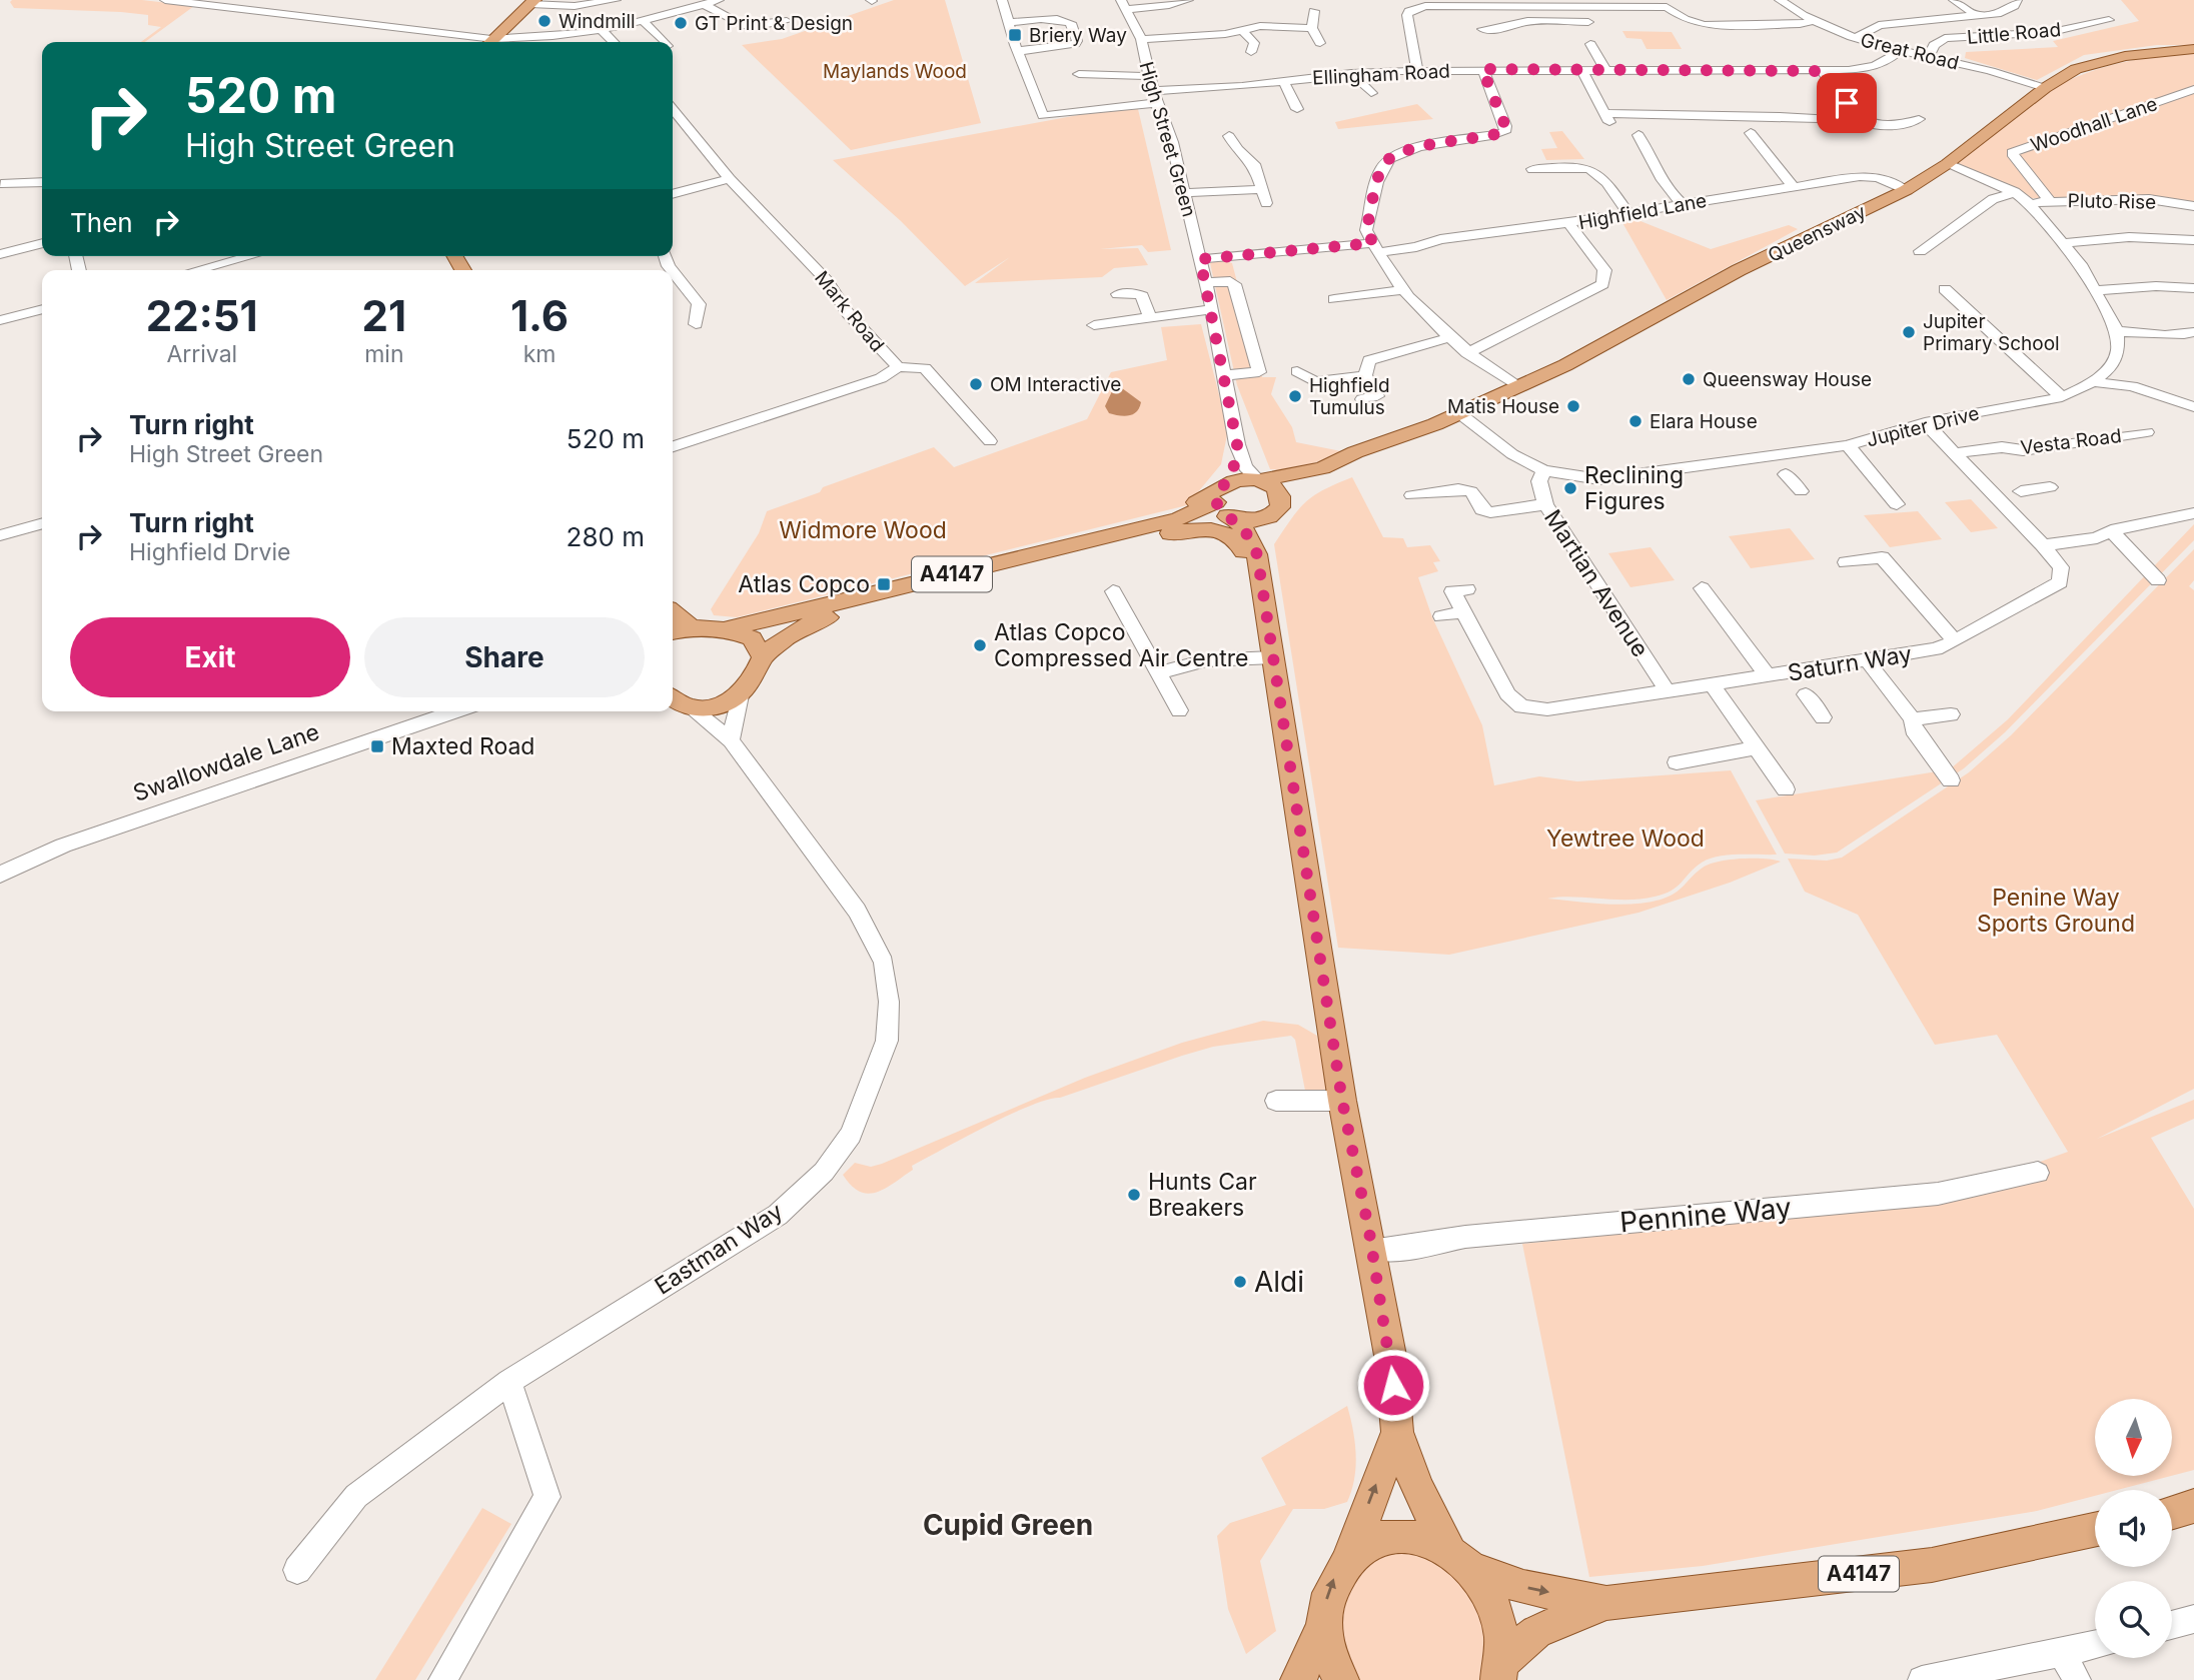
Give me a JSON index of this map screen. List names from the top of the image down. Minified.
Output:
{"streets":{"main road":["Queensway","A4147"],"street":["Little Road","Great Road","Ellingham Road","Woodhall Lane","High Street Green","Pluto Rise","Highfield Lane","Mark Road","Jupiter Drive","Vesta Road","Martian Avenue","Saturn Way","Swallowdale Lane","Pennine Way","Eastman Way"]},"crossings":[["Little Road","Great Road"],["Great Road","Ellingham Road"],["Great Road","Queensway"],["Ellingham Road","High Street Green"],["Woodhall Lane","Pluto Rise"],["High Street Green","Highfield Lane"],["High Street Green","Queensway"],["High Street Green","A4147"],["Highfield Lane","Queensway"],["Queensway","Jupiter Drive"],["Jupiter Drive","Martian Avenue"],["Jupiter Drive","Saturn Way"],["Vesta Road","Saturn Way"],["Martian Avenue","Saturn Way"]],"districts":["Cupid Green"],"parks":["Maylands Wood","Widmore Wood","Yewtree Wood","Penine Way Sports Ground"],"places":{"other":["Windmill","GT Print & Design","Jupiter Primary School","Queensway House","OM Interactive","Highfield Tumulus","Matis House","Elara House","Reclining Figures","Atlas Copco Compressed Air Centre","Hunts Car Breakers","Aldi"],"transit":["Briery Way","Atlas Copco","Maxted Road"]},"north":"bottom","page":{"turn":["520 m","High Street Green"],"then":"Then","eta":["22:51","Arrival","21","min","1.6","km"],"list":[{"name":"Turn right","note":"High Street Green","value":"520 m"},{"name":"Turn right","note":"Highfield Drvie","value":"280 m"}],"buttons":["Exit","Share"]}}
